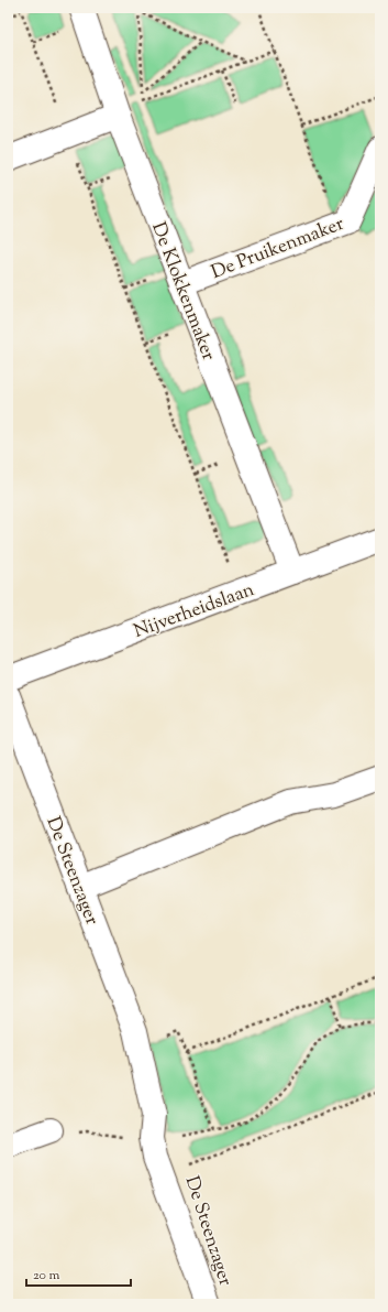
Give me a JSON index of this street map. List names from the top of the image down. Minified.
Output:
{"streets":{"street":["De Pruikenmaker","De Klokkenmaker","Nijverheidslaan","De Steenzager"]},"crossings":[["De Pruikenmaker","De Klokkenmaker"],["De Klokkenmaker","Nijverheidslaan"]],"scale_bar":"20 m"}
